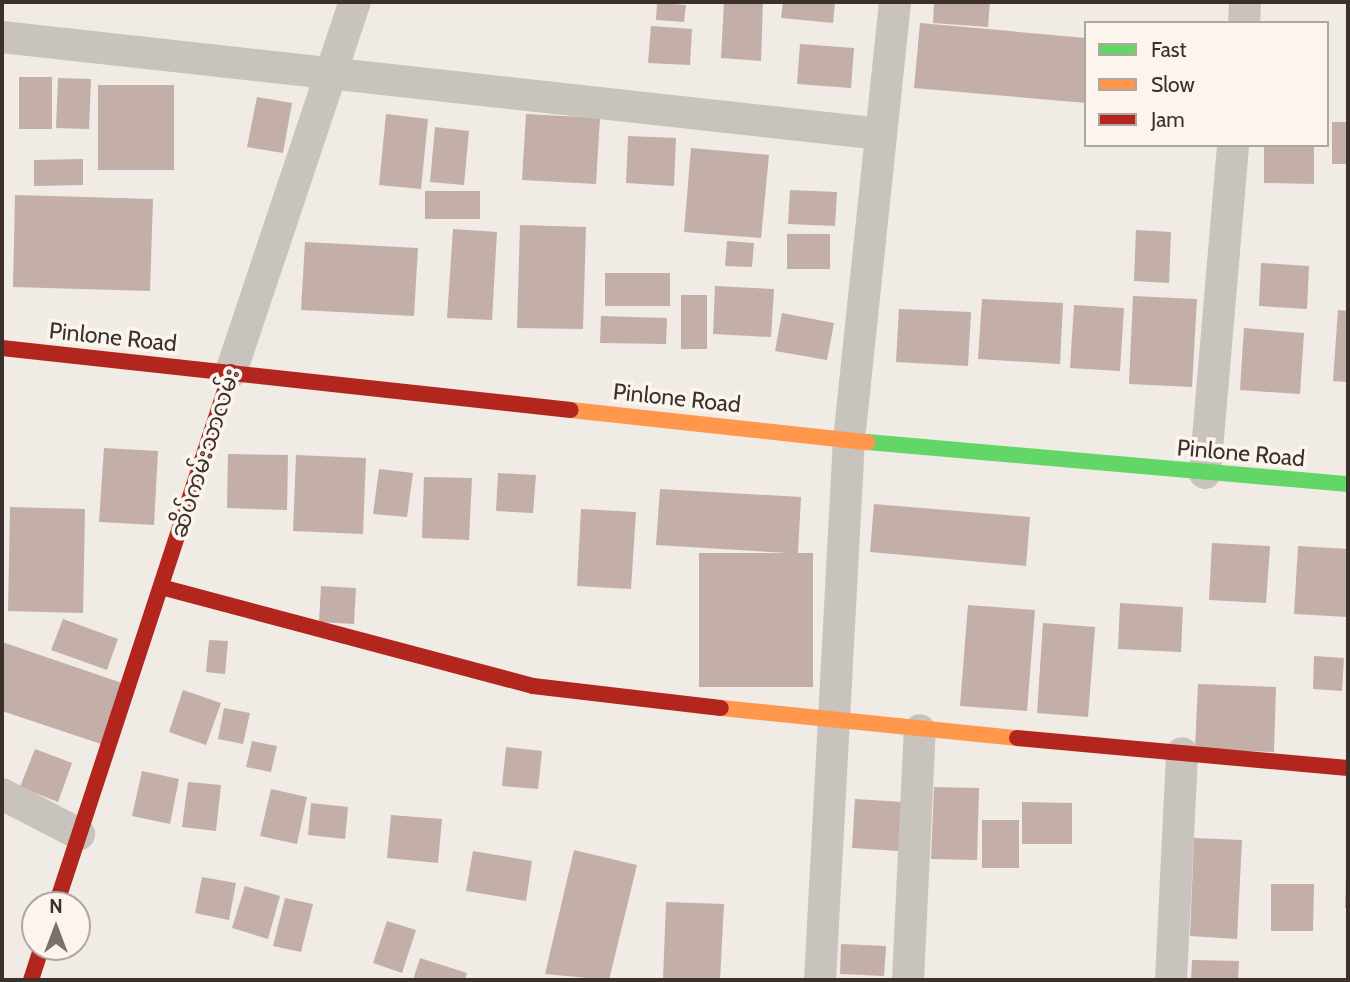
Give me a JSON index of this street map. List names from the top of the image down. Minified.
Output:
{"streets":{"street":["Pinlone Road","ဆိပ်ကမ်းသာလမ်း"]},"crossings":[["Pinlone Road","ဆိပ်ကမ်းသာလမ်း"]],"legend":["Fast","Slow","Jam"],"north":"top"}
